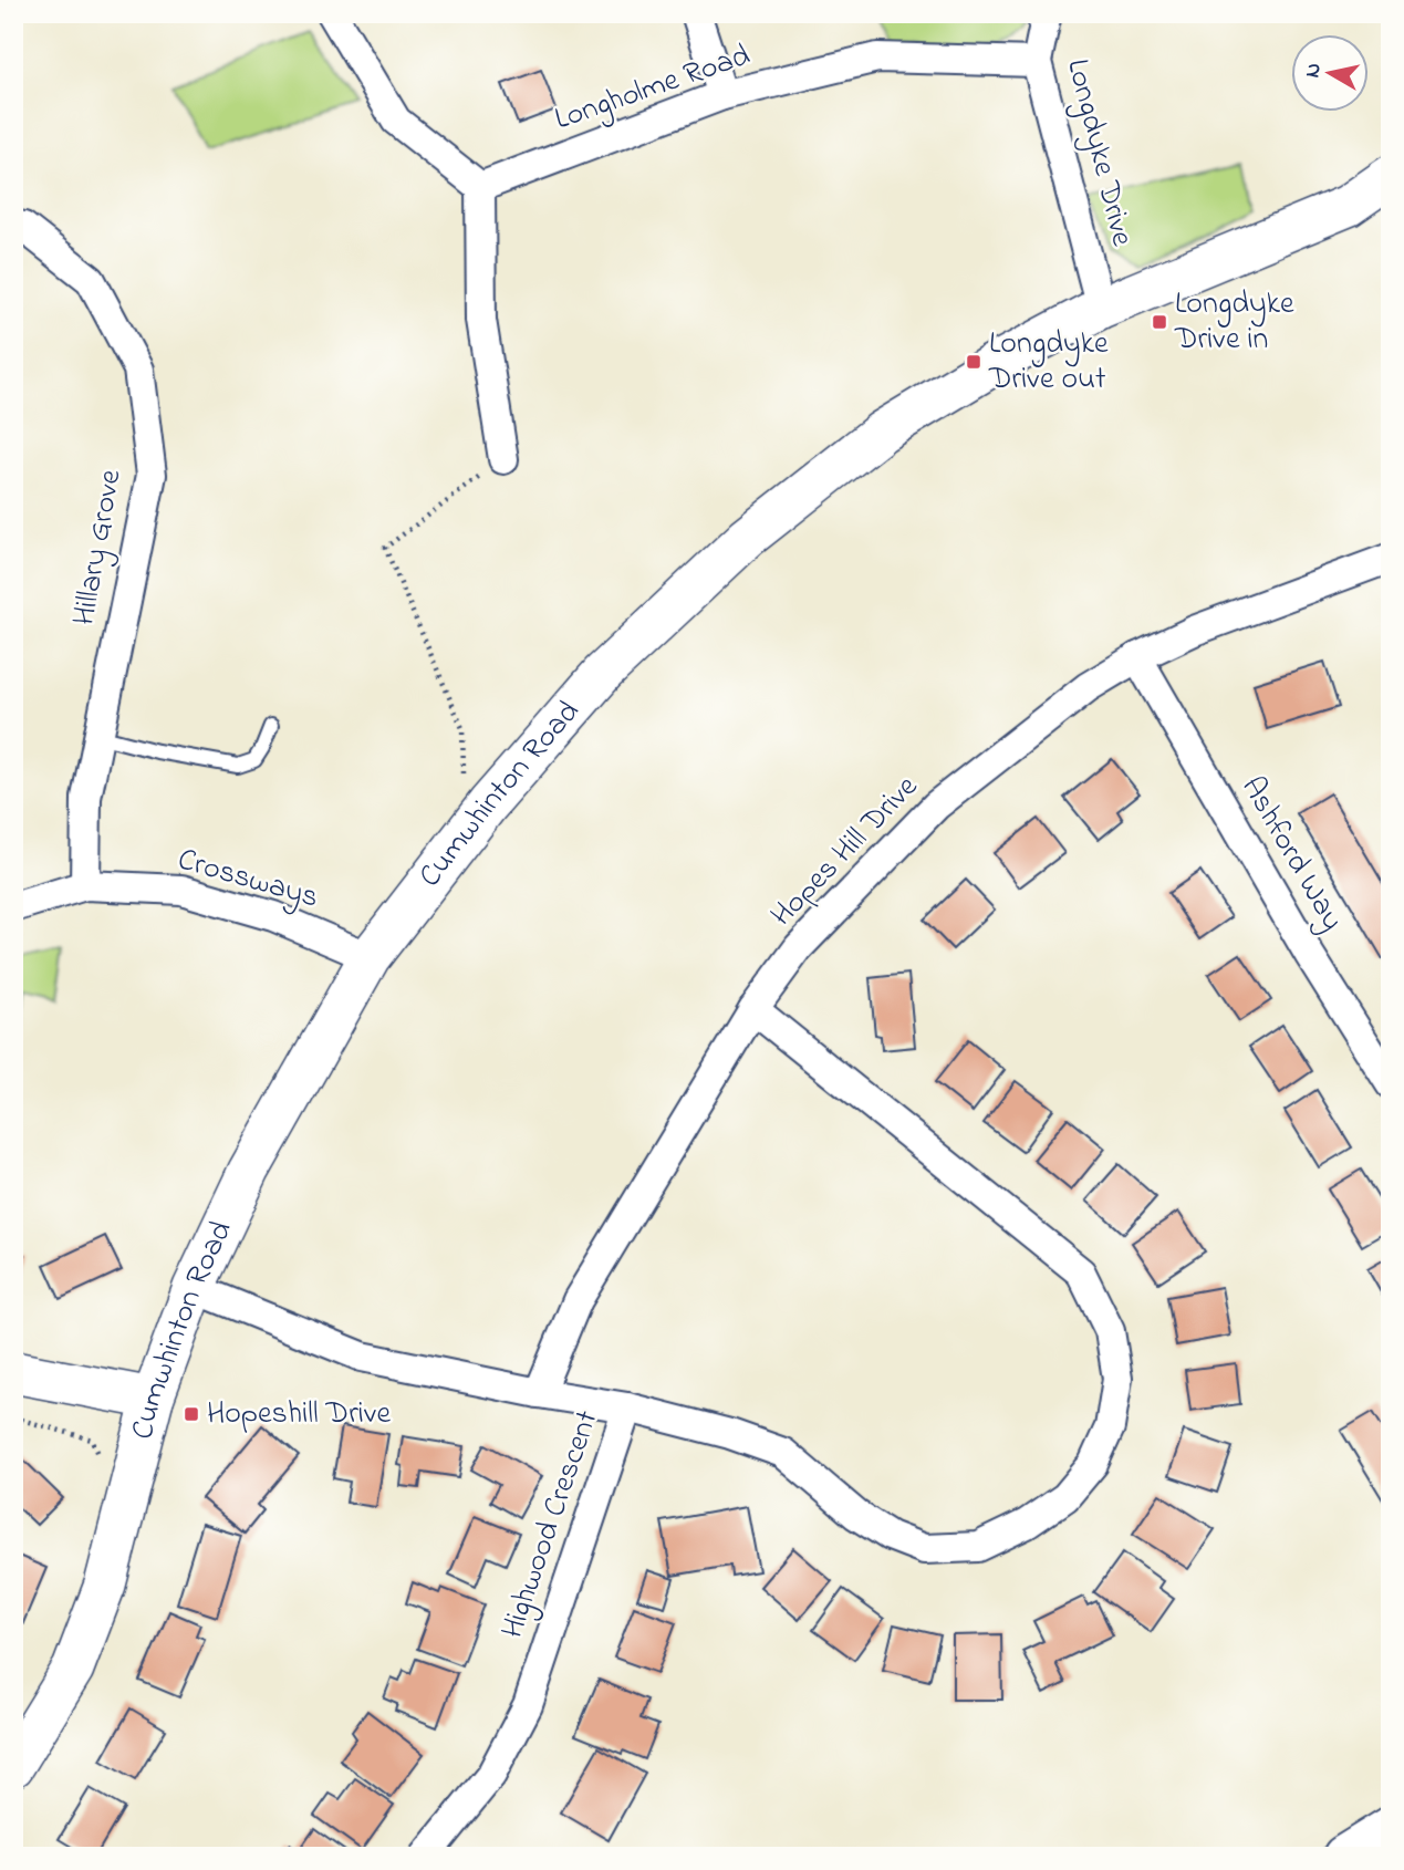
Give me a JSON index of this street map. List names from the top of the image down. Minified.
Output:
{"streets":{"street":["Longholme Road","Longdyke Drive","Hillary Grove","Cumwhinton Road","Hopes Hill Drive","Ashford Way","Crossways","Highwood Crescent"]},"crossings":[["Longholme Road","Longdyke Drive"],["Longdyke Drive","Cumwhinton Road"],["Hillary Grove","Crossways"],["Cumwhinton Road","Crossways"],["Hopes Hill Drive","Ashford Way"],["Hopes Hill Drive","Highwood Crescent"]],"places":{"transit":["Longdyke Drive in","Longdyke Drive out","Hopeshill Drive"]},"north":"left"}
